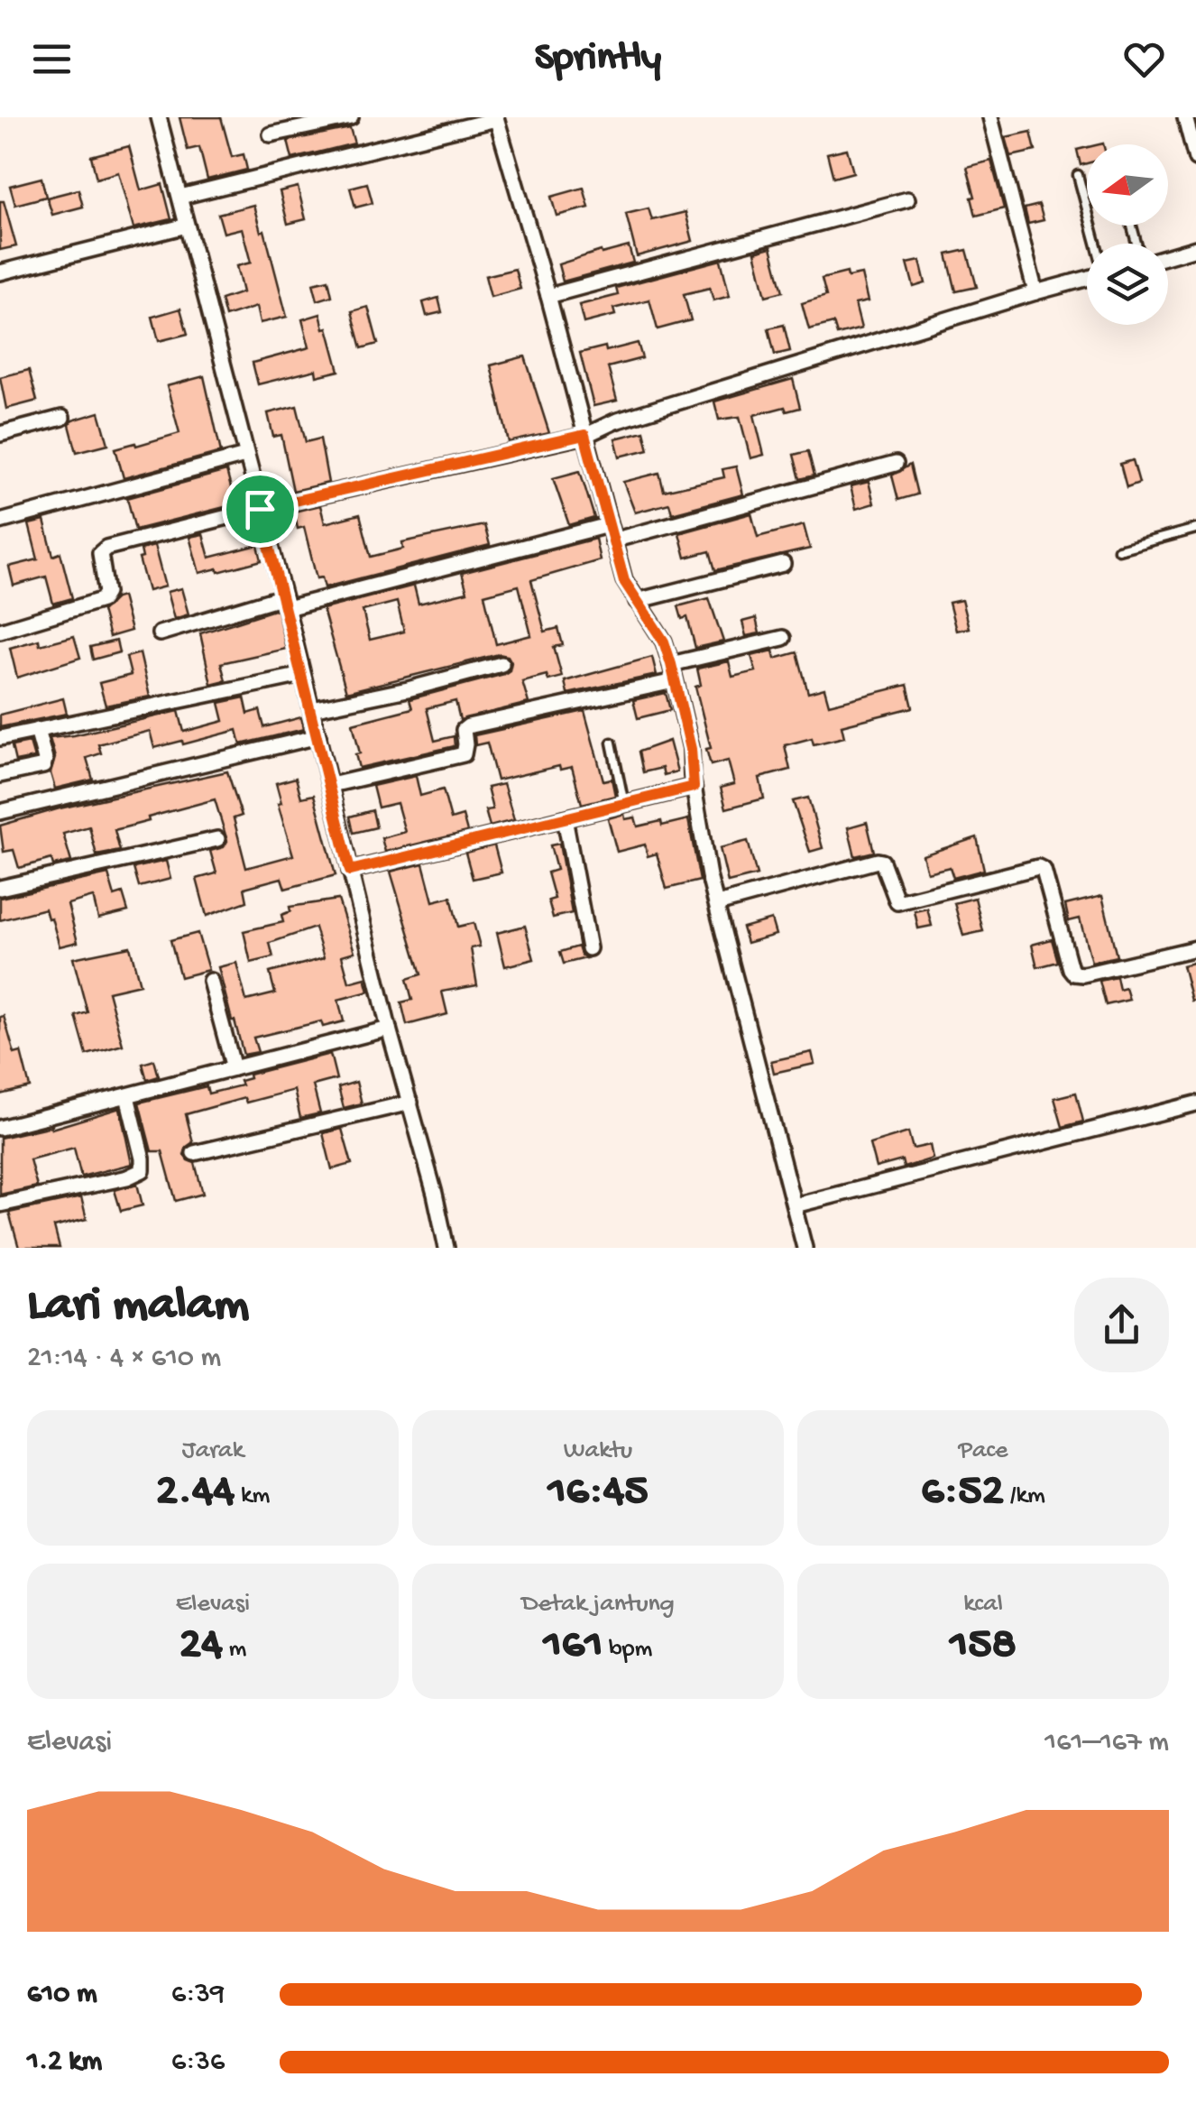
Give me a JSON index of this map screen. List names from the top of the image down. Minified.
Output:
{"north":"left","page":{"header":"Sprintly","heading":["Lari malam","21:14 · 4 × 610 m"],"stats":[["Jarak","2.44 km"],["Waktu","16:45"],["Pace","6:52 /km"],["Elevasi","24 m"],["Detak jantung","161 bpm"],["kcal","158"]],"chart":["Elevasi","161–167 m"],"list":[{"name":"610 m","note":"6:39"},{"name":"1.2 km","note":"6:36"}]}}
